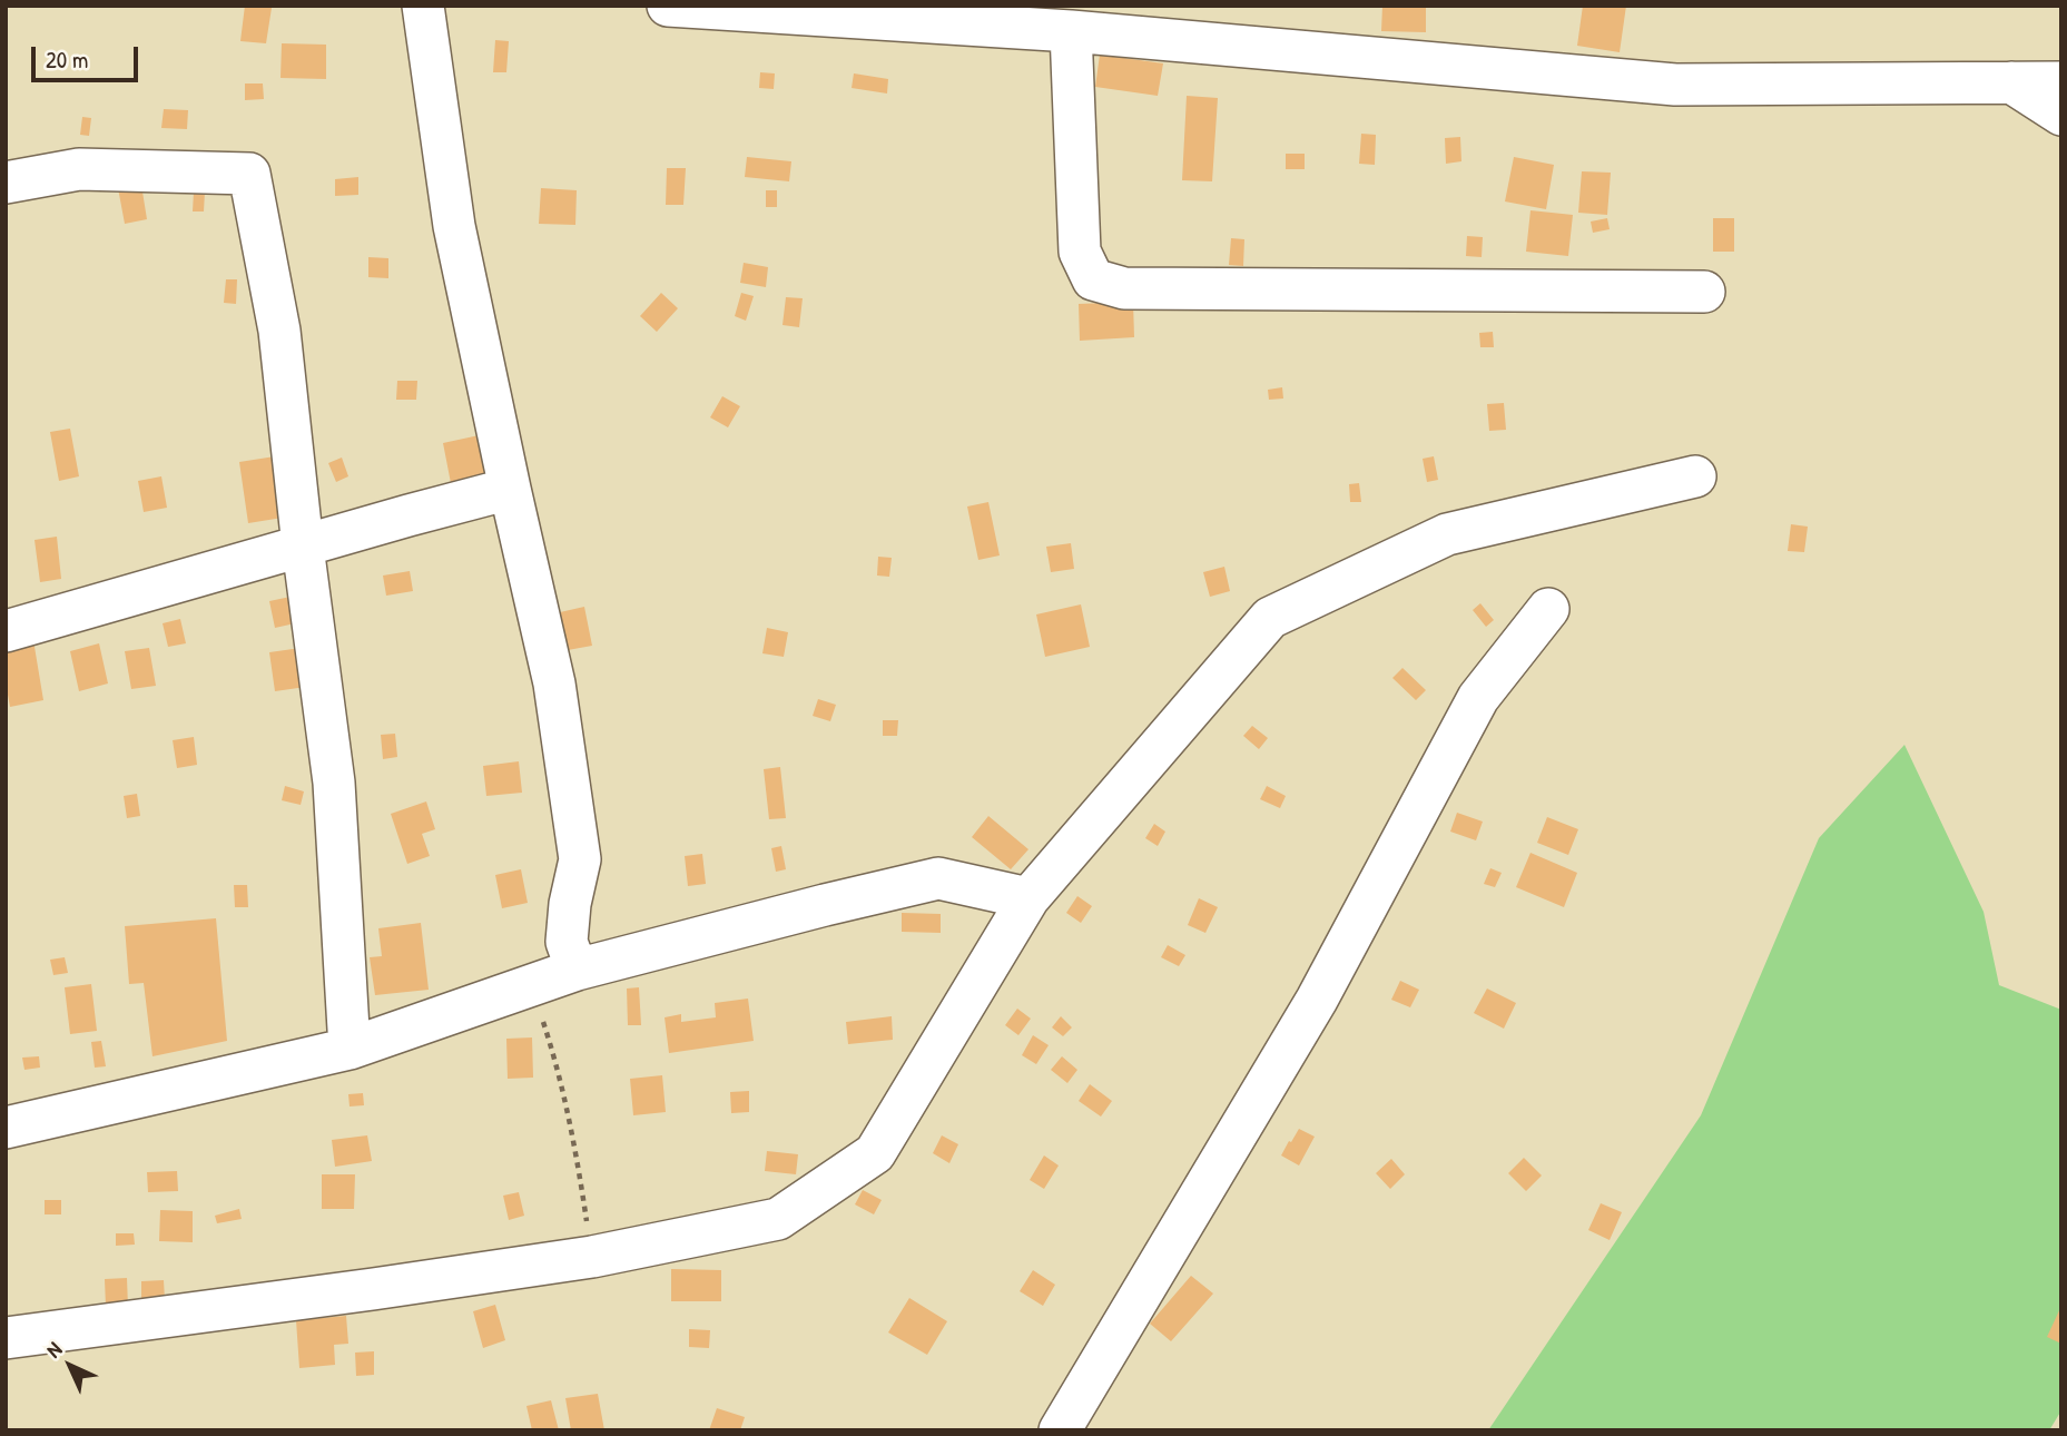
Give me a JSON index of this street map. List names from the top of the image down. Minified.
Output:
{"scale_bar":"20 m","north":"top left"}
